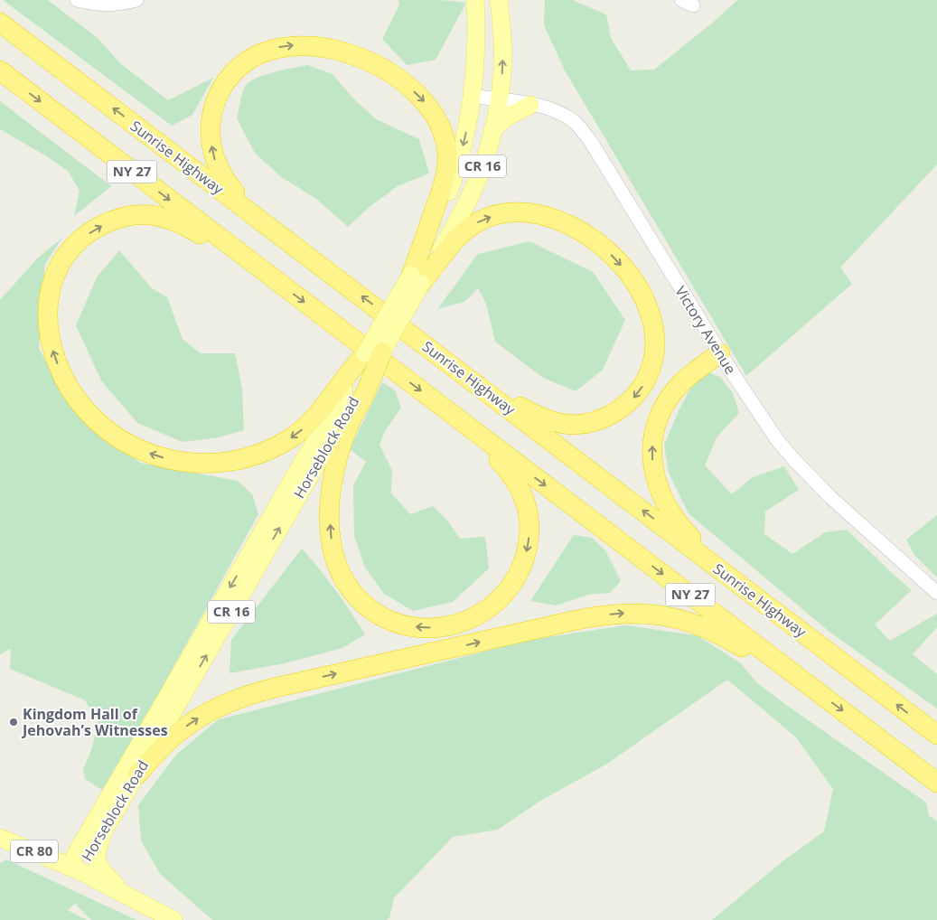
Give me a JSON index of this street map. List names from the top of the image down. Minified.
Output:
{"streets":{"highway":["Sunrise Highway","NY 27"],"main road":["CR 16","Horseblock Road","CR 80"],"street":["Victory Avenue"]},"crossings":[["CR 16","Victory Avenue"],["Horseblock Road","CR 80"]],"places":["Kingdom Hall of Jehovah’s Witnesses"]}
